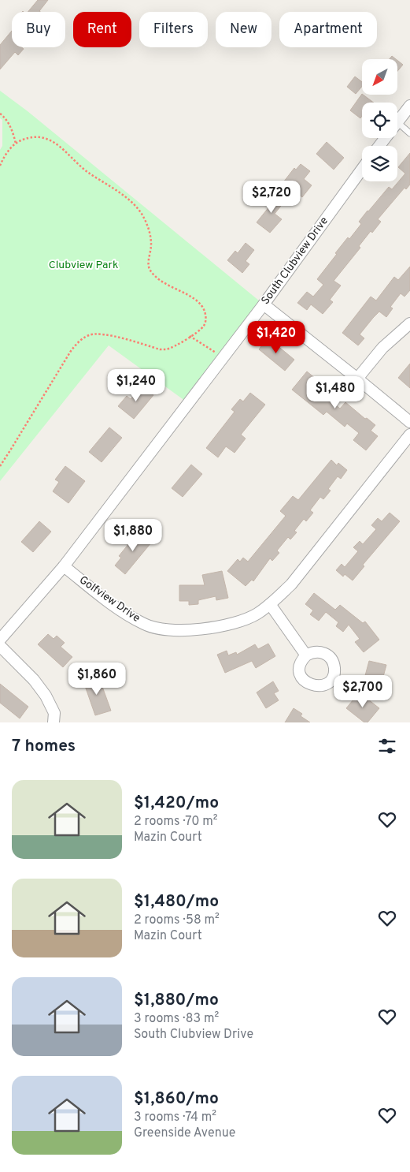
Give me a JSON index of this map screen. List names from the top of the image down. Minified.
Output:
{"streets":{"street":["South Clubview Drive","Golfview Drive"]},"crossings":[["South Clubview Drive","Golfview Drive"]],"parks":["Clubview Park"],"north":"bottom left","page":{"chip":["Buy","Rent","Filters","New","Apartment"],"price":["$2,720","$1,420","$1,240","$1,480","$1,880","$1,860","$2,700"],"heading":"7 homes","list":[{"name":"$1,420/mo","note":"2 rooms · 70 m² · Mazin Court"},{"name":"$1,480/mo","note":"2 rooms · 58 m² · Mazin Court"},{"name":"$1,880/mo","note":"3 rooms · 83 m² · South Clubview Drive"},{"name":"$1,860/mo","note":"3 rooms · 74 m² · Greenside Avenue"}]}}
